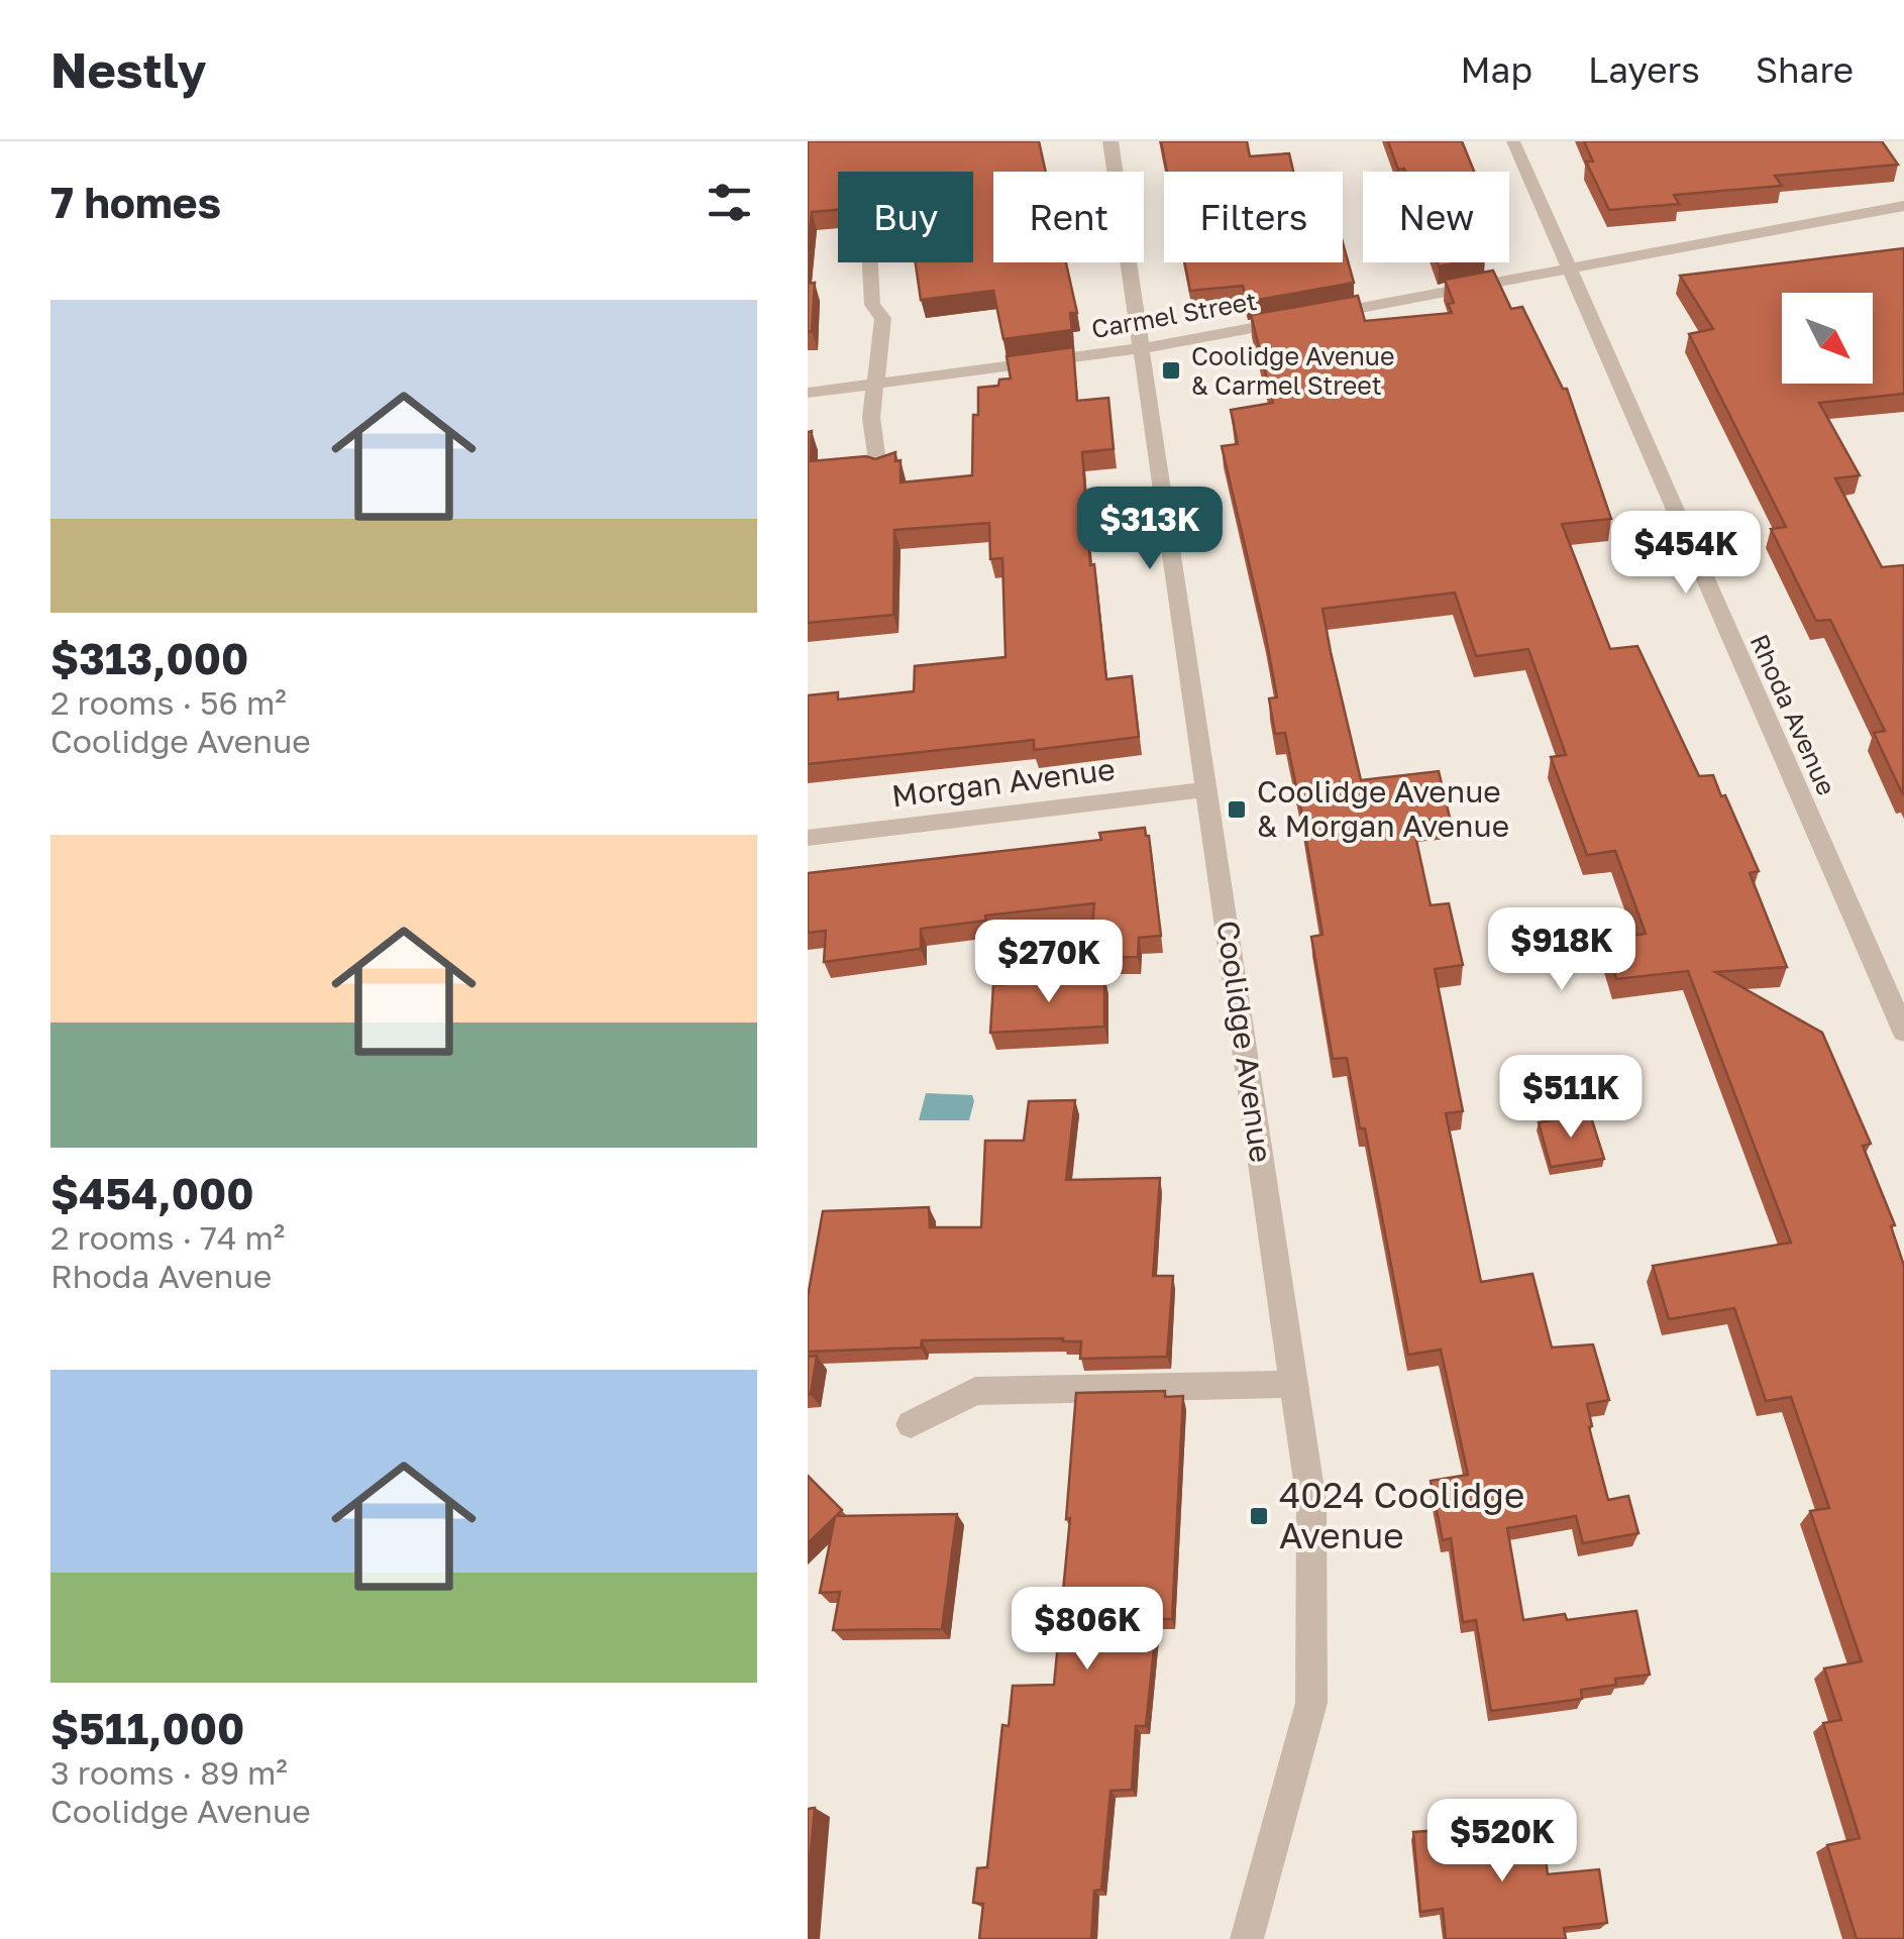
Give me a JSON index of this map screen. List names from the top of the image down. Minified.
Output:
{"streets":{"street":["Carmel Street","Rhoda Avenue","Morgan Avenue","Coolidge Avenue"]},"crossings":[["Carmel Street","Coolidge Avenue"],["Morgan Avenue","Coolidge Avenue"]],"places":{"transit":["Coolidge Avenue & Carmel Street","Coolidge Avenue & Morgan Avenue","4024 Coolidge Avenue"]},"north":"bottom right","page":{"header":"Nestly","nav":["Map","Layers","Share"],"heading":"7 homes","chip":["Buy","Rent","Filters","New"],"list":[{"name":"$313,000","note":"2 rooms · 56 m² · Coolidge Avenue"},{"name":"$454,000","note":"2 rooms · 74 m² · Rhoda Avenue"},{"name":"$511,000","note":"3 rooms · 89 m² · Coolidge Avenue"}],"price":["$313K","$454K","$918K","$270K","$511K","$806K","$520K"]}}
